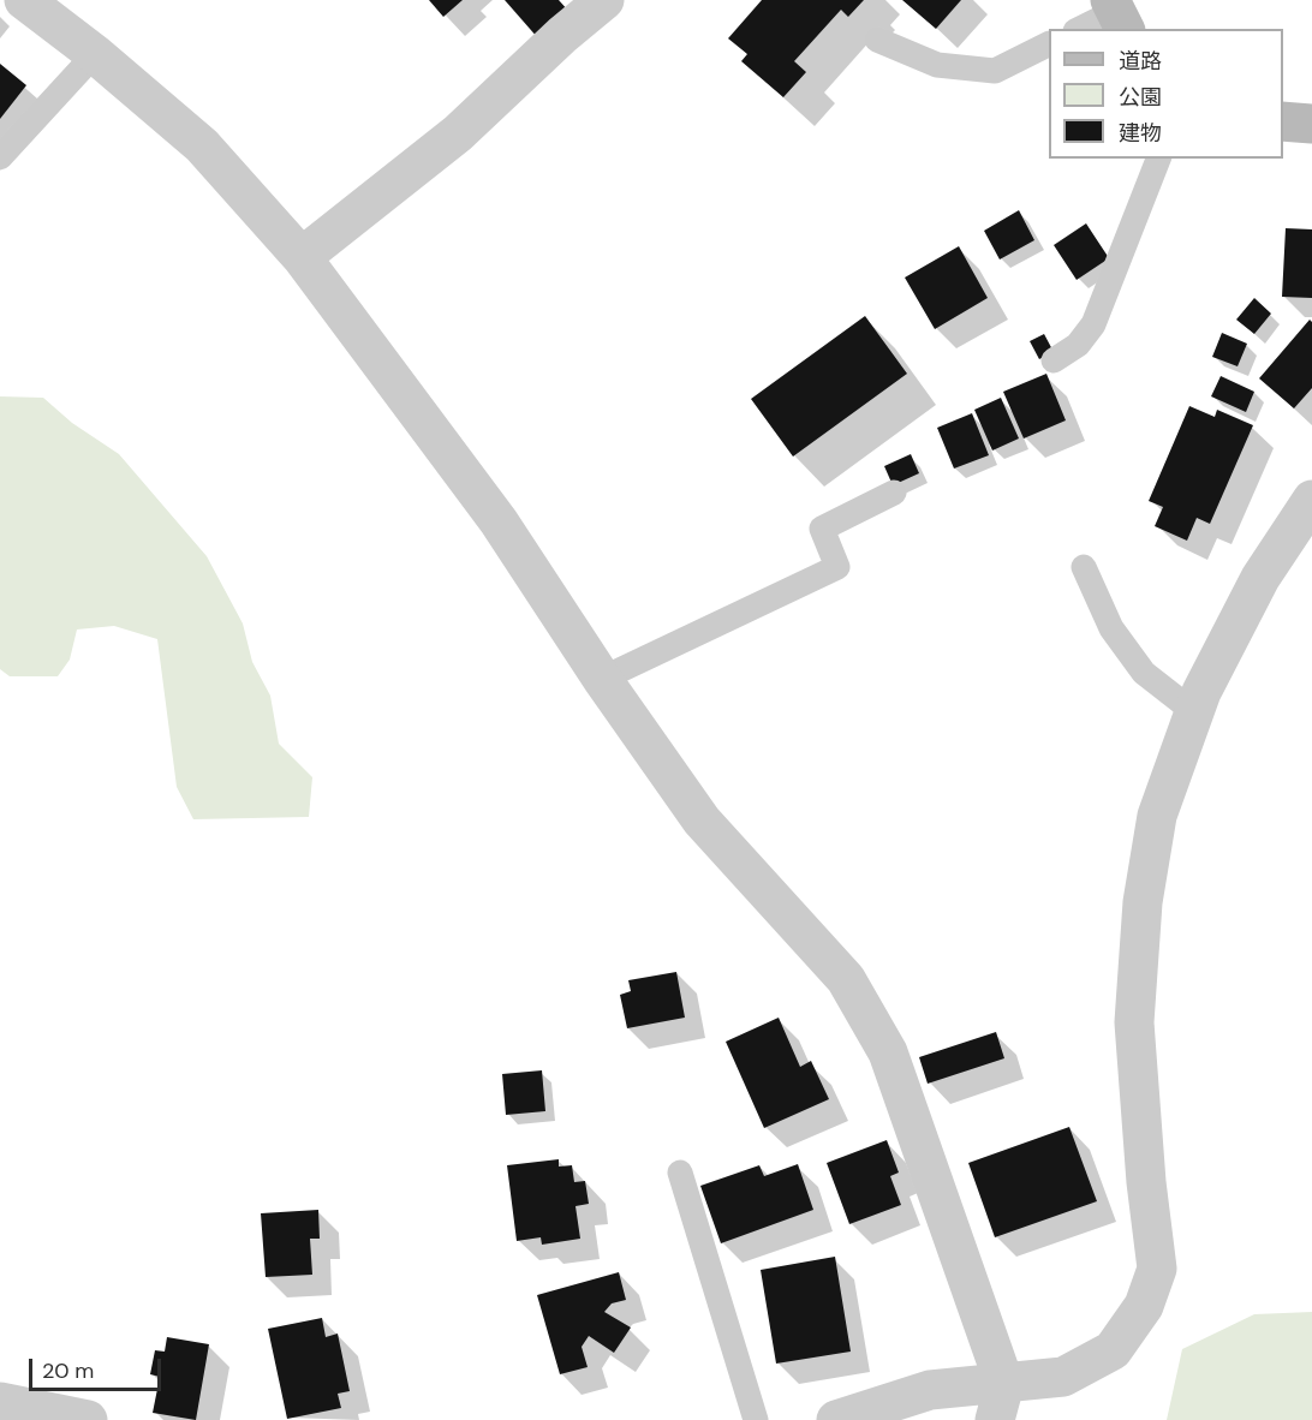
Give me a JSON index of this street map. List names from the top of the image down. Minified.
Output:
{"legend":["道路","公園","建物"],"scale_bar":"20 m"}
